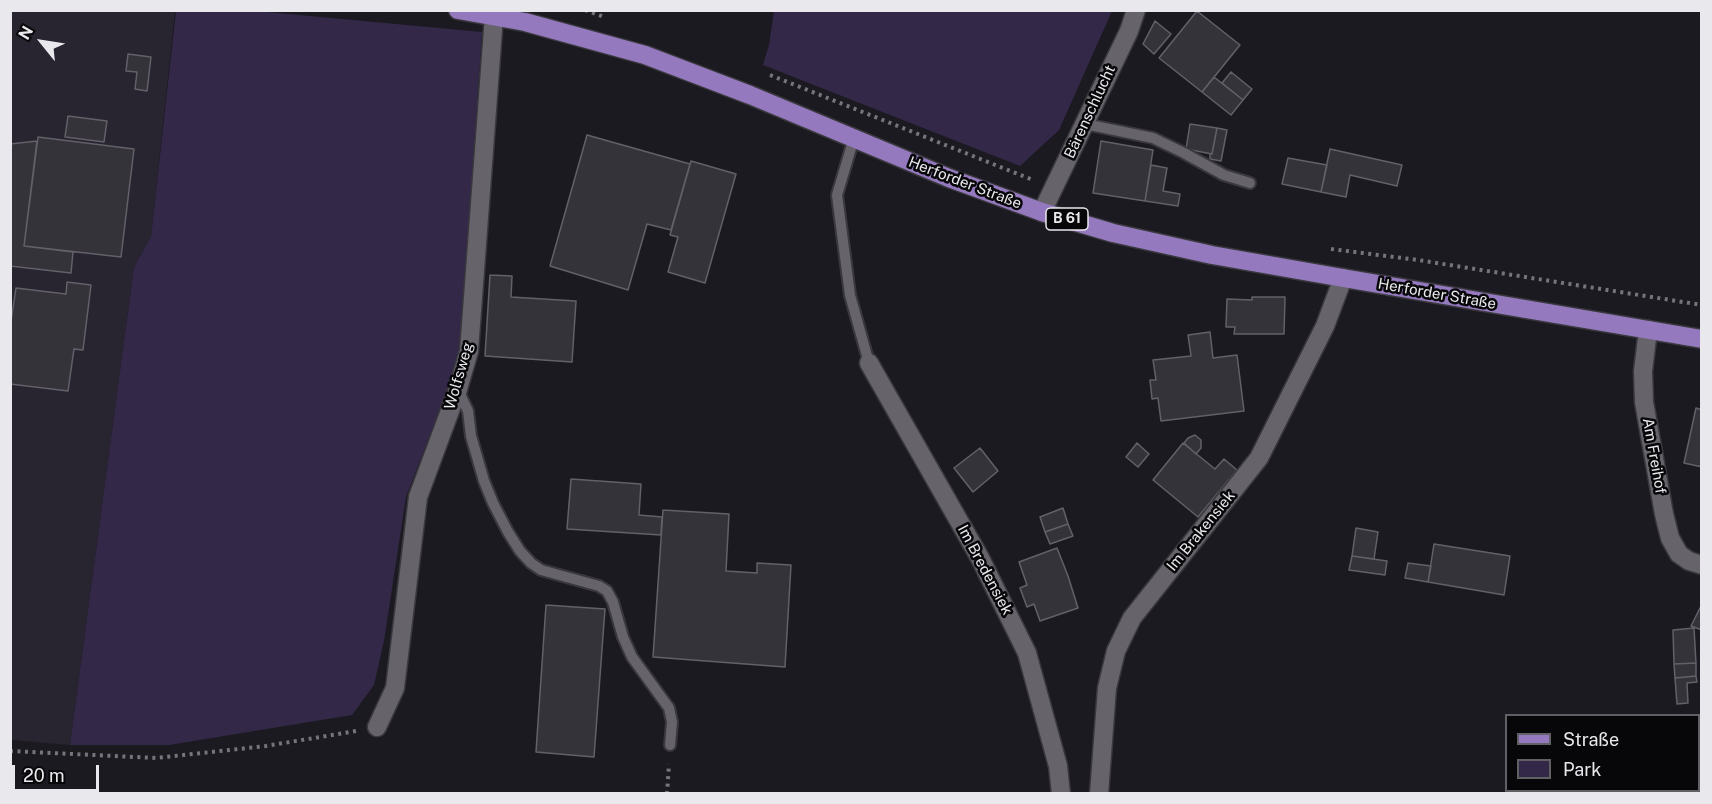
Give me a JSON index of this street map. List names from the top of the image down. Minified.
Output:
{"streets":{"main road":["Herforder Straße","B 61"],"street":["Bärenschlucht","Wolfsweg","Am Freihof","Im Brakensiek","Im Bredensiek"]},"crossings":[["Bärenschlucht","Herforder Straße"],["Herforder Straße","Wolfsweg"],["Herforder Straße","Am Freihof"],["Herforder Straße","Im Brakensiek"]],"legend":["Straße","Park"],"scale_bar":"20 m","north":"top left"}
